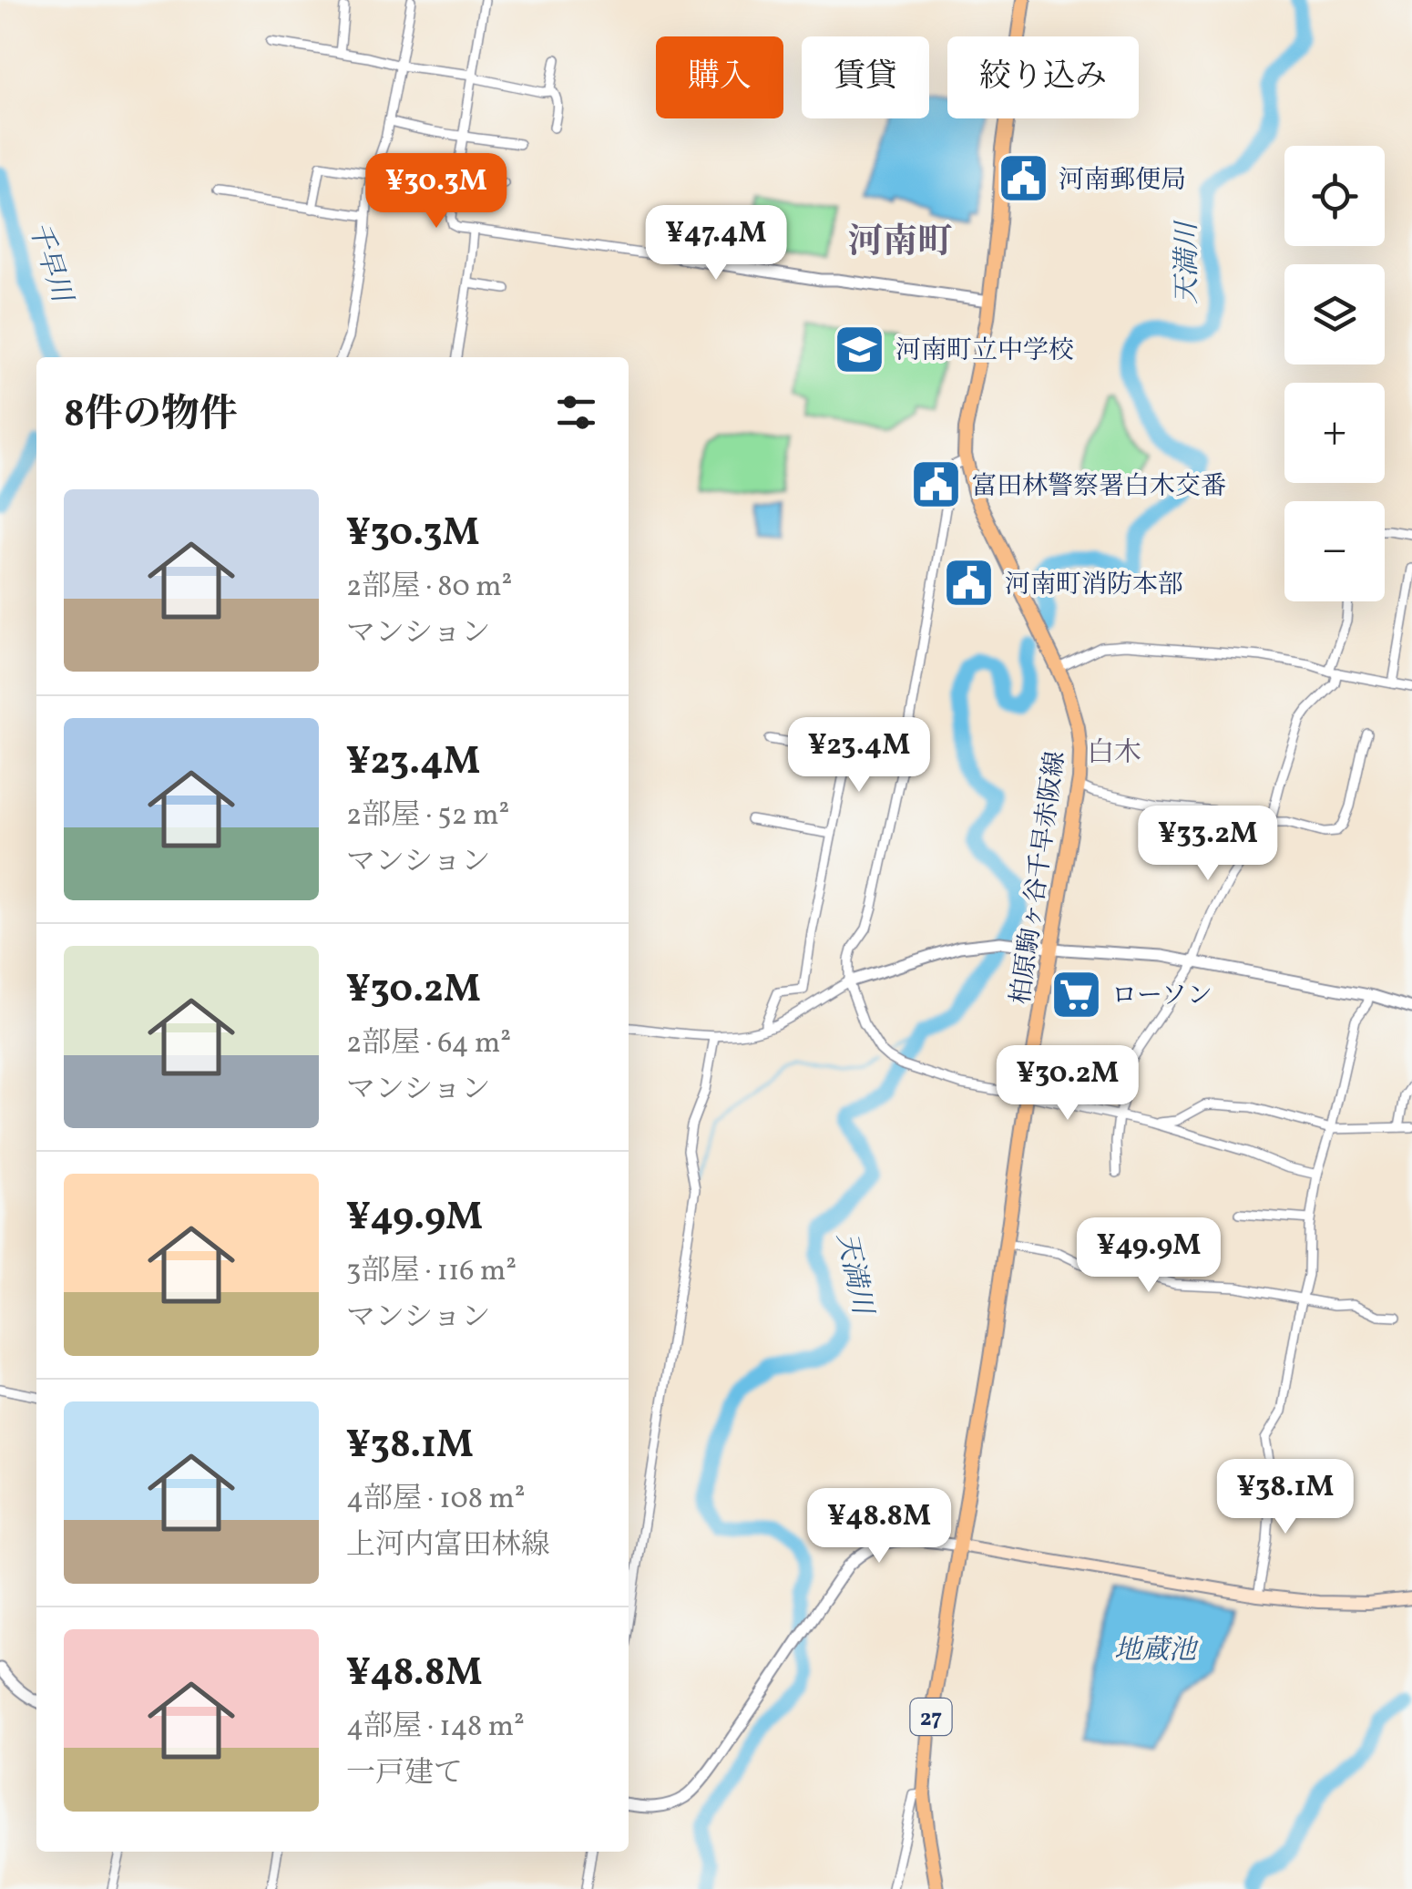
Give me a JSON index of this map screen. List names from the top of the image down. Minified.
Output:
{"streets":{"main road":["柏原駒ヶ谷千早赤阪線","27"]},"districts":["河南町","白木"],"water":["千早川","天満川","地蔵池"],"places":{"public building":["河南郵便局","富田林警察署白木交番","河南町消防本部"],"school or university":["河南町立中学校"],"supermarket":["ローソン"]},"page":{"chip":["購入","賃貸","絞り込み"],"map_buttons":["+","−"],"price":["¥30.3M","¥47.4M","¥23.4M","¥33.2M","¥30.2M","¥49.9M","¥38.1M","¥48.8M"],"heading":"8件の物件","list":[{"name":"¥30.3M","note":"2部屋 · 80 m² · マンション"},{"name":"¥23.4M","note":"2部屋 · 52 m² · マンション"},{"name":"¥30.2M","note":"2部屋 · 64 m² · マンション"},{"name":"¥49.9M","note":"3部屋 · 116 m² · マンション"},{"name":"¥38.1M","note":"4部屋 · 108 m² · 上河内富田林線"},{"name":"¥48.8M","note":"4部屋 · 148 m² · 一戸建て"}]}}
